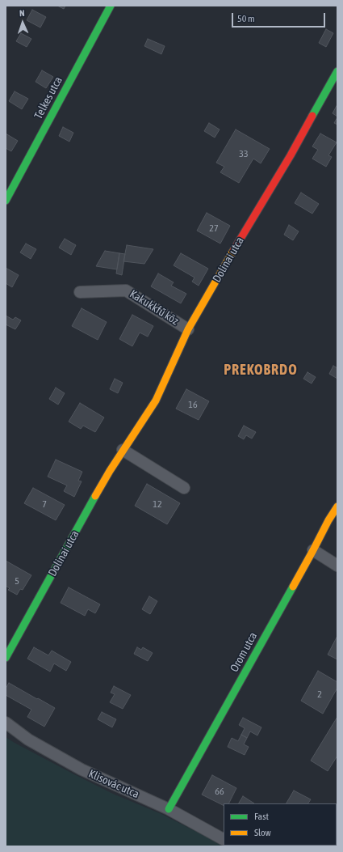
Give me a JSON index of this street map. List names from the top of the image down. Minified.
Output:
{"streets":{"street":["Telkes utca","Dolinai utca","Kakukkfű köz","Orom utca","Klisovác utca"]},"crossings":[["Dolinai utca","Kakukkfű köz"],["Orom utca","Klisovác utca"]],"districts":["PREKOBRDO"],"house_numbers":["33","27","16","7","12","5","2","66"],"legend":["Fast","Slow"],"scale_bar":"50 m","north":"top"}
